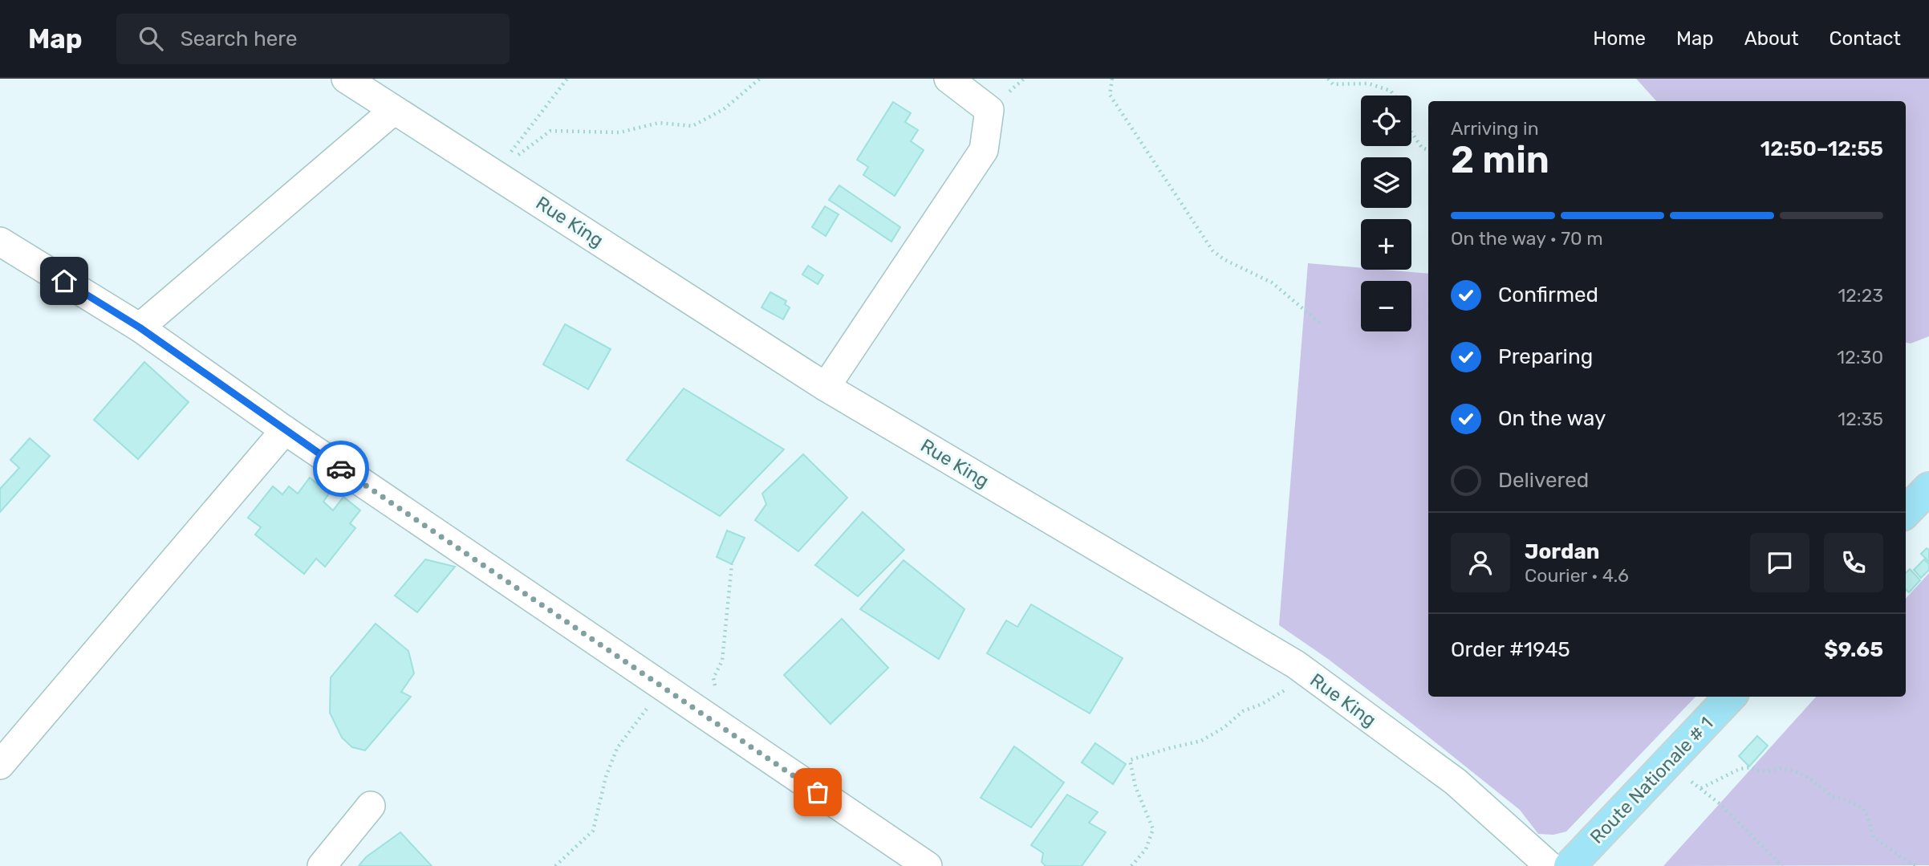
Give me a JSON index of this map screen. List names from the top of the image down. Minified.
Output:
{"streets":{"main road":["Route Nationale # 1"],"street":["Rue King"]},"page":{"header":"Map","search":"Search here","nav":["Home","Map","About","Contact"],"map_buttons":["+","−"],"heading":["2 min","Arriving in","12:50–12:55"],"panel":["Jordan","Courier · 4.6","Order #1945","$9.65"],"bar":"On the way · 70 m","list":[["Confirmed","12:23"],["Preparing","12:30"],["On the way","12:35"],"Delivered"]}}
